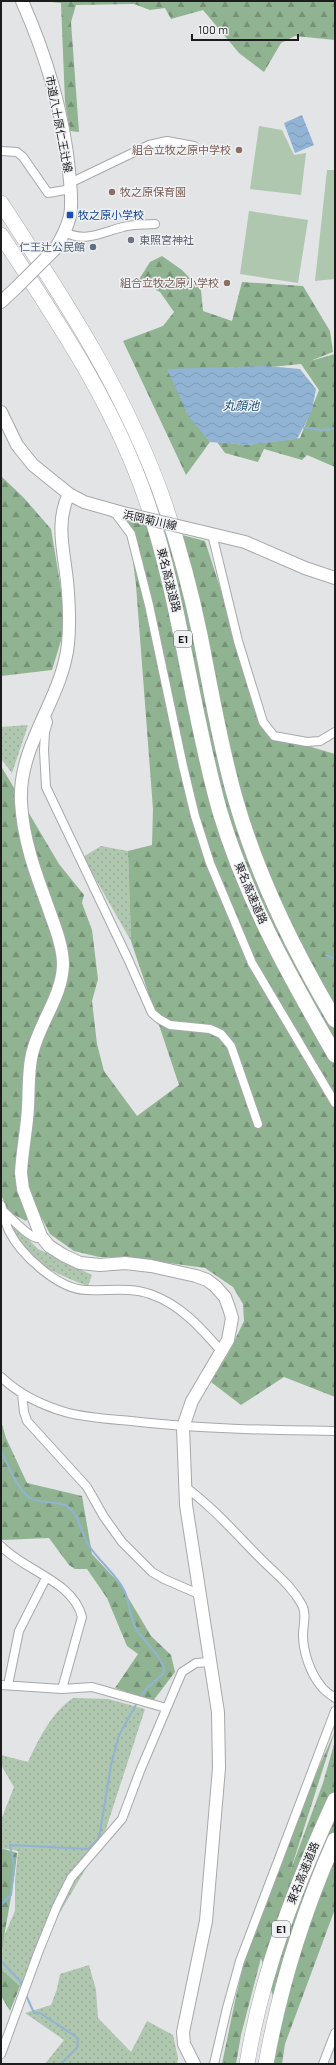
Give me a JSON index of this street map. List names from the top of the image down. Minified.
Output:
{"streets":{"highway":["東名高速道路","E1"],"street":["市道八十原仁王辻線","浜岡菊川線"]},"water":["丸顔池"],"places":{"other":["組合立牧之原中学校","牧之原保育園","東照宮神社","仁王辻公民館","組合立牧之原小学校"],"transit":["牧之原小学校"]},"scale_bar":"100 m"}
